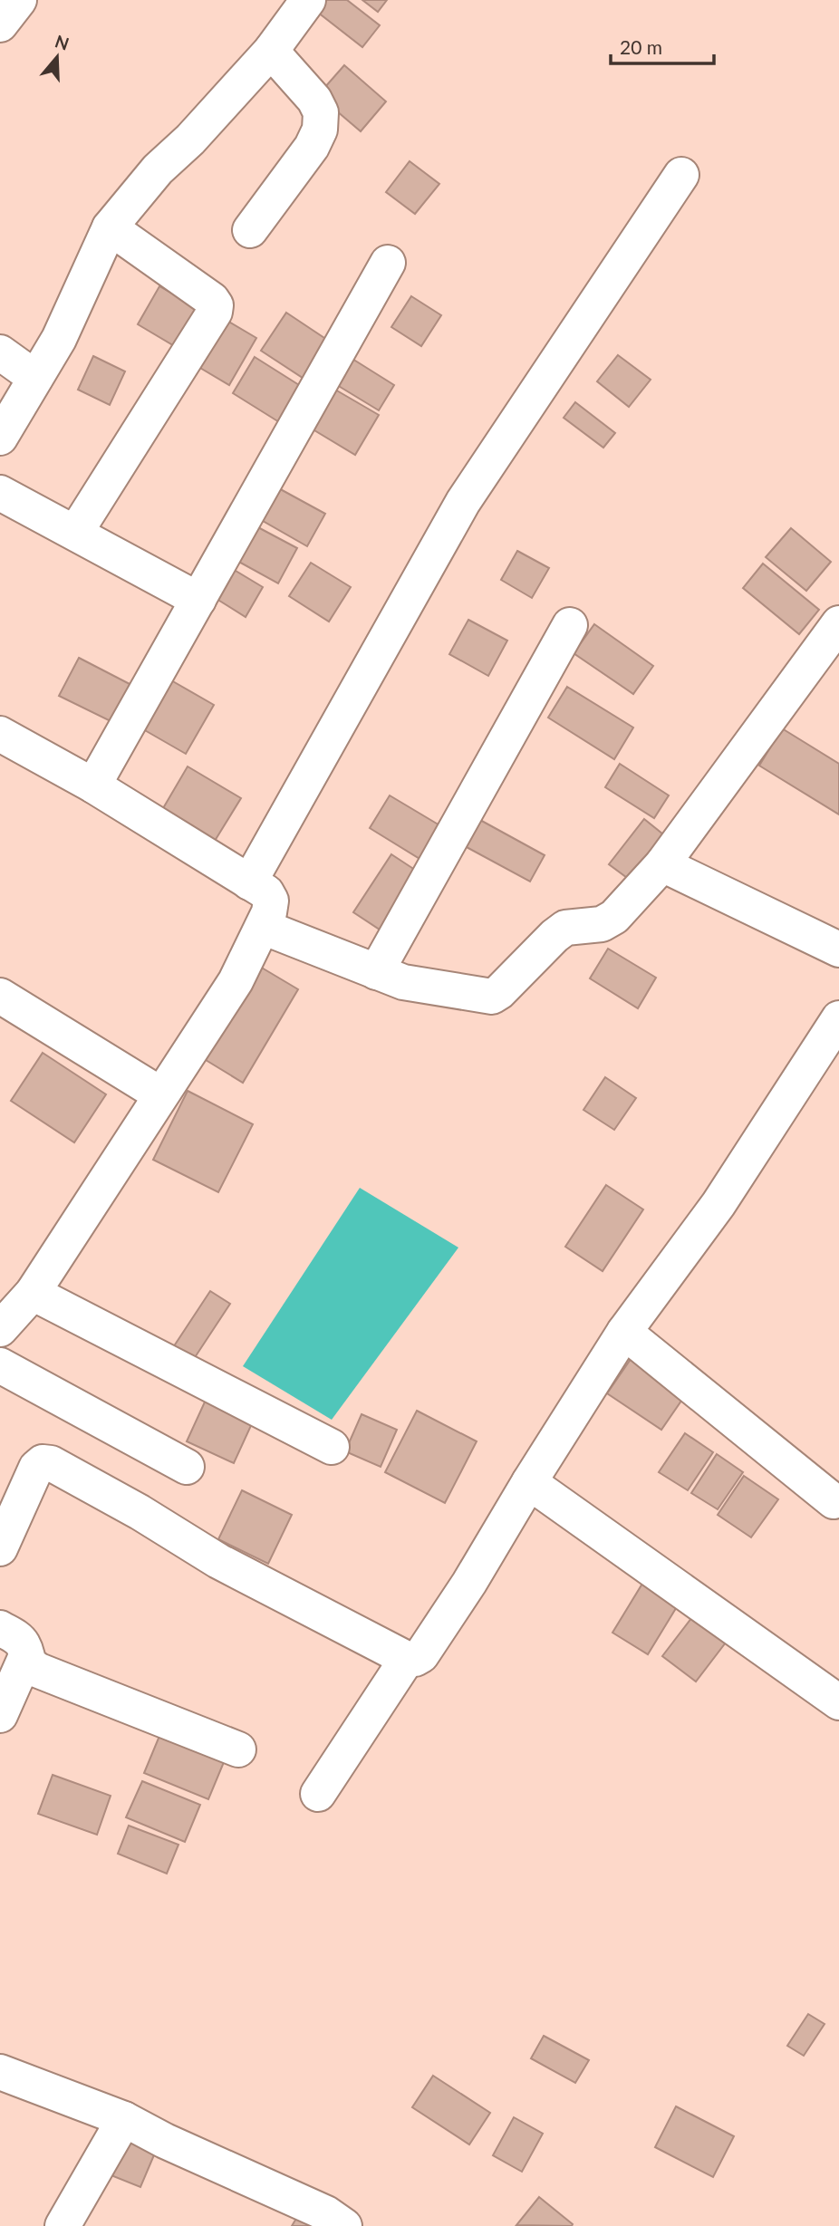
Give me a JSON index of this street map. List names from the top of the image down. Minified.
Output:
{"scale_bar":"20 m","north":"top"}
